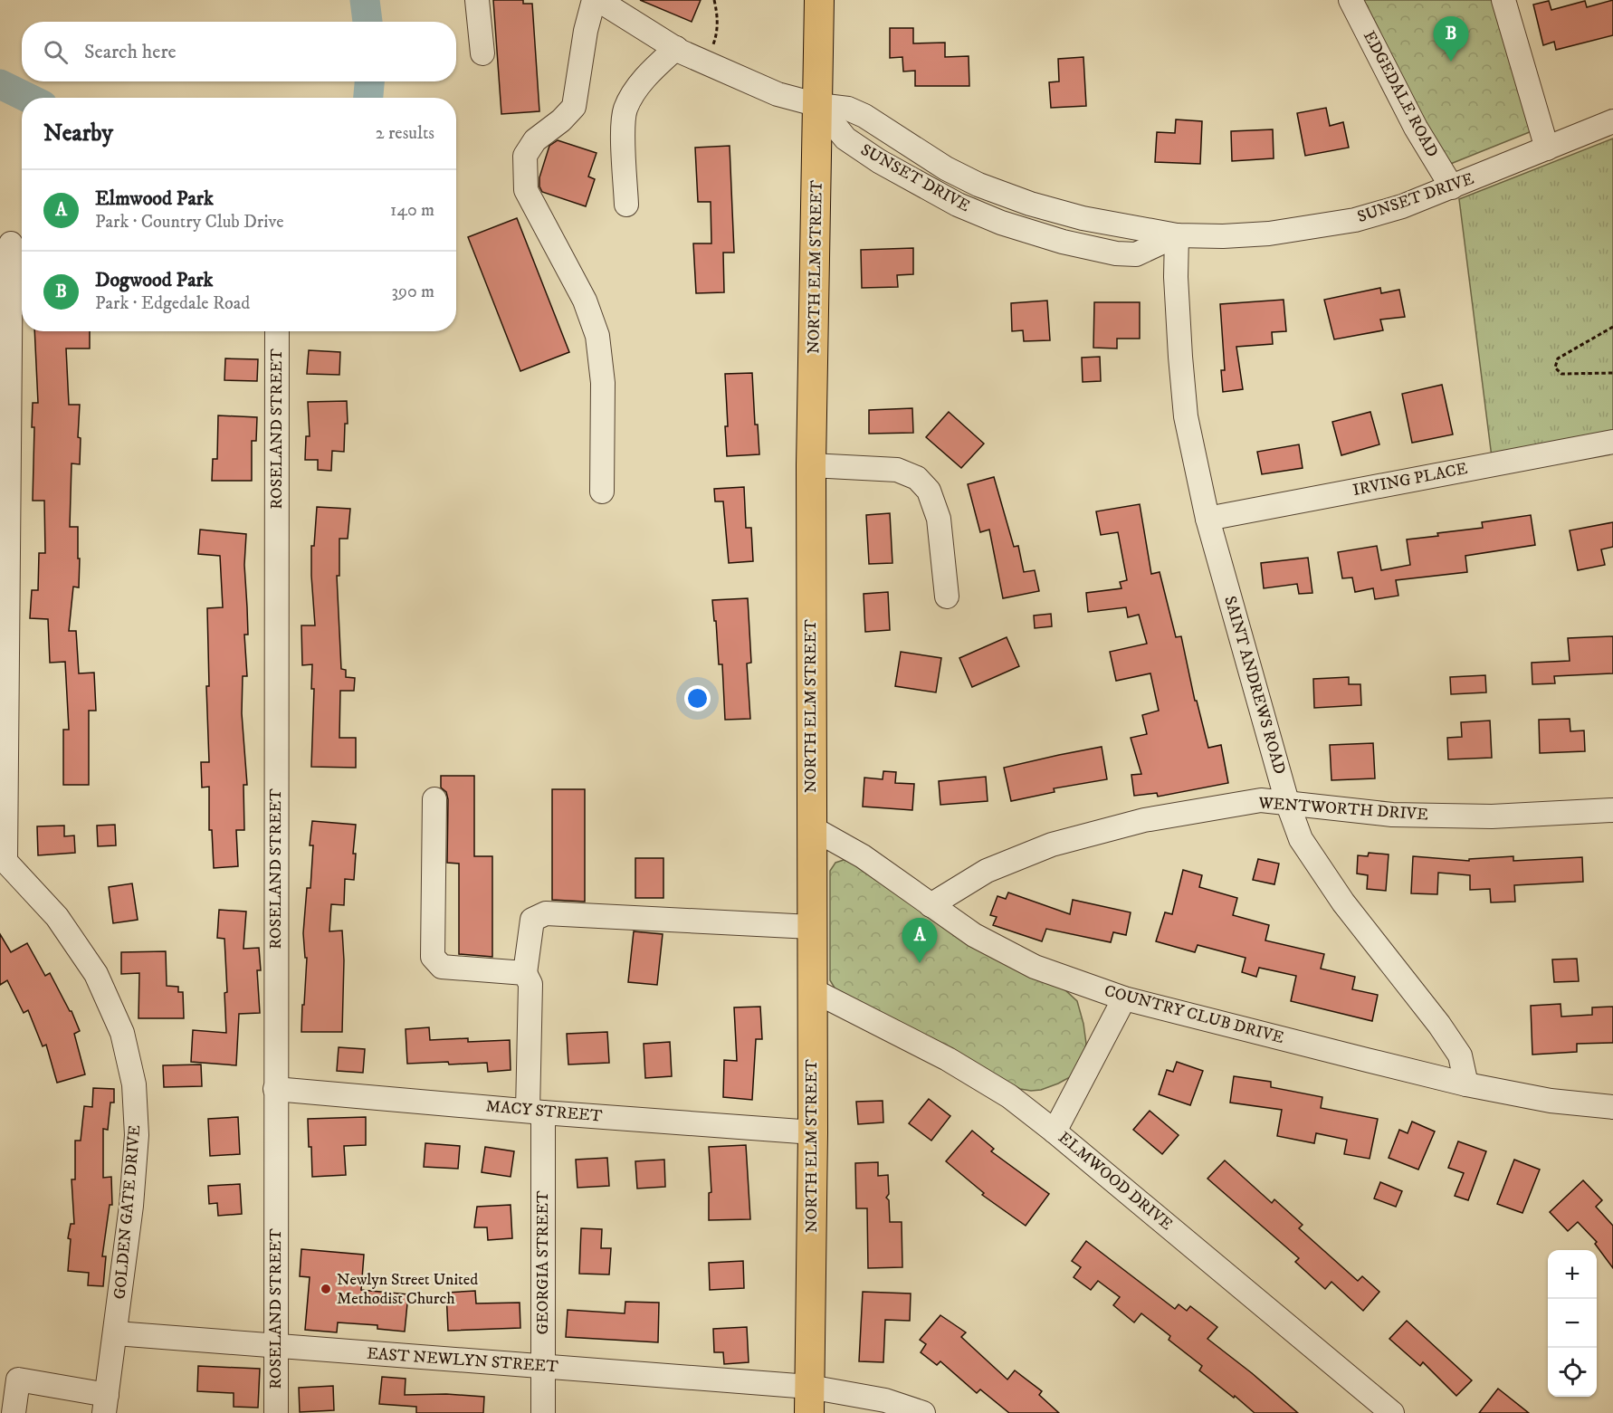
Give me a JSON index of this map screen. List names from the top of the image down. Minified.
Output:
{"streets":{"main road":["NORTH ELM STREET"],"street":["EDGEDALE ROAD","SUNSET DRIVE","ROSELAND STREET","IRVING PLACE","SAINT ANDREWS ROAD","WENTWORTH DRIVE","COUNTRY CLUB DRIVE","MACY STREET","ELMWOOD DRIVE","GOLDEN GATE DRIVE","GEORGIA STREET","EAST NEWLYN STREET"]},"crossings":[["EDGEDALE ROAD","SUNSET DRIVE"],["SUNSET DRIVE","NORTH ELM STREET"],["SUNSET DRIVE","SAINT ANDREWS ROAD"],["NORTH ELM STREET","COUNTRY CLUB DRIVE"],["NORTH ELM STREET","MACY STREET"],["NORTH ELM STREET","ELMWOOD DRIVE"],["NORTH ELM STREET","GEORGIA STREET"],["NORTH ELM STREET","EAST NEWLYN STREET"],["ROSELAND STREET","MACY STREET"],["ROSELAND STREET","EAST NEWLYN STREET"],["IRVING PLACE","SAINT ANDREWS ROAD"],["SAINT ANDREWS ROAD","WENTWORTH DRIVE"],["SAINT ANDREWS ROAD","COUNTRY CLUB DRIVE"],["WENTWORTH DRIVE","COUNTRY CLUB DRIVE"],["MACY STREET","GEORGIA STREET"],["GOLDEN GATE DRIVE","EAST NEWLYN STREET"],["GEORGIA STREET","EAST NEWLYN STREET"]],"places":["Newlyn Street United Methodist Church"],"page":{"pins":["B","A"],"search":"Search here","heading":["Nearby","2 results"],"list":[{"mark":"A","name":"Elmwood Park","note":"Park · Country Club Drive","value":"140 m"},{"mark":"B","name":"Dogwood Park","note":"Park · Edgedale Road","value":"390 m"}],"map_buttons":["+","−"]}}
